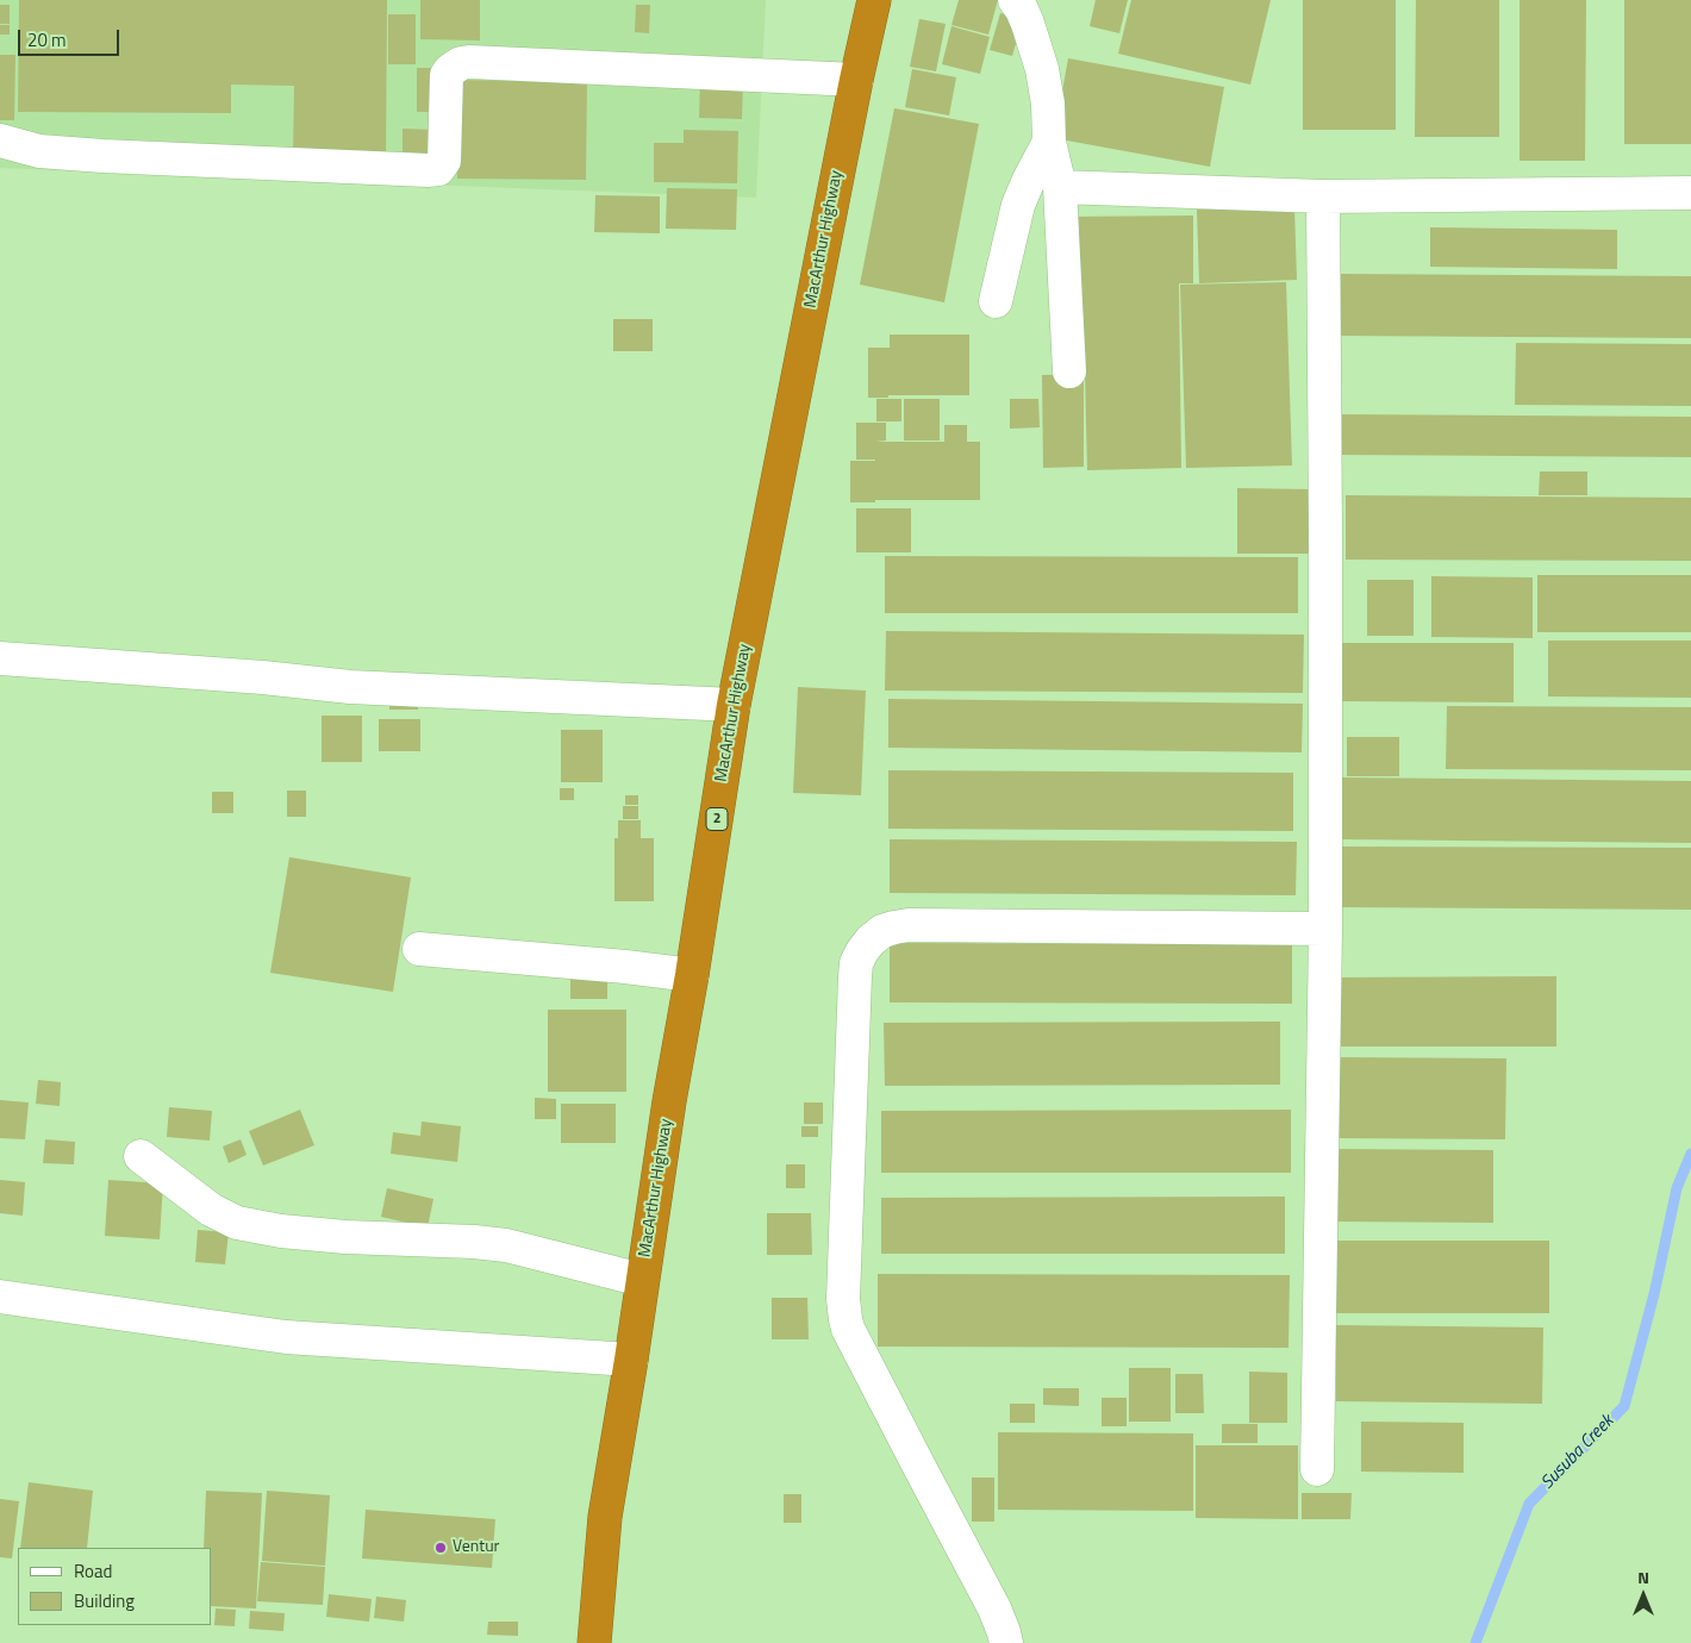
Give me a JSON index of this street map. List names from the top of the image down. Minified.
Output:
{"streets":{"highway":["MacArthur Highway","2"]},"water":["Susuba Creek"],"places":["Ventur"],"legend":["Road","Building"],"scale_bar":"20 m","north":"top"}
